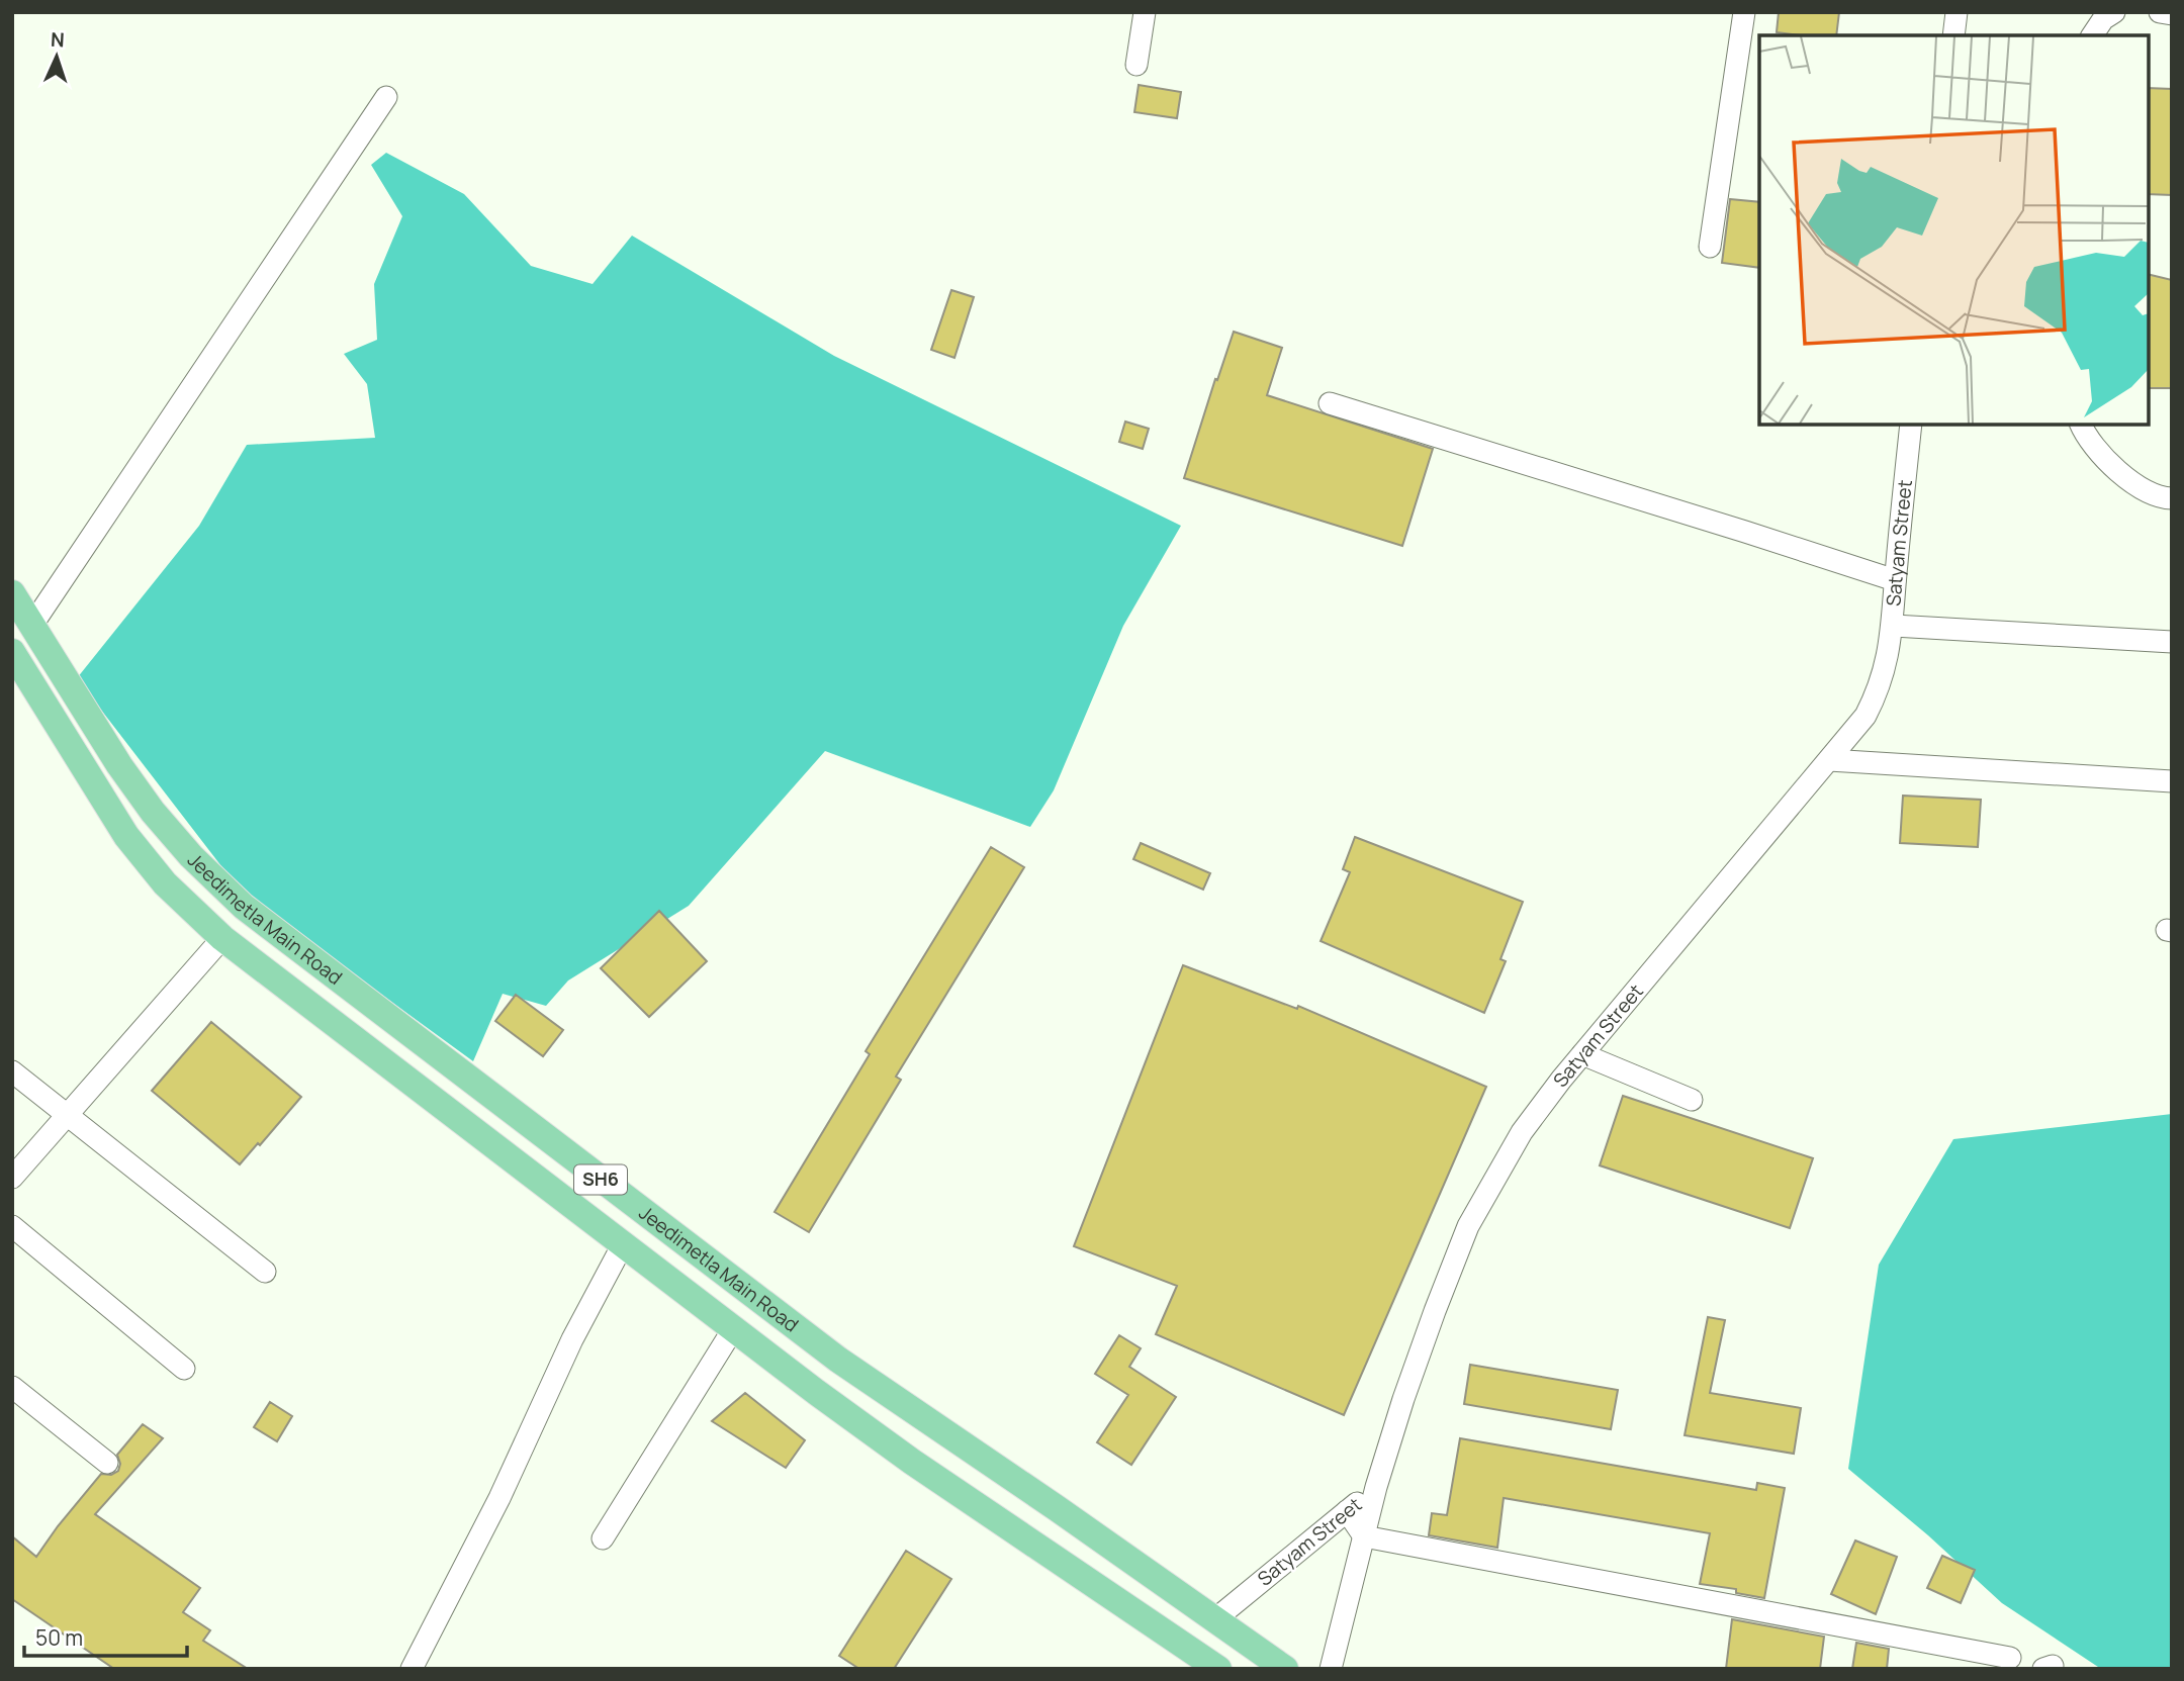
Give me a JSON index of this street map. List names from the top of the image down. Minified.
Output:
{"streets":{"main road":["Jeedimetla Main Road","SH6"],"street":["Satyam Street"]},"crossings":[["Satyam Street","Jeedimetla Main Road"]],"scale_bar":"50 m","north":"top"}
